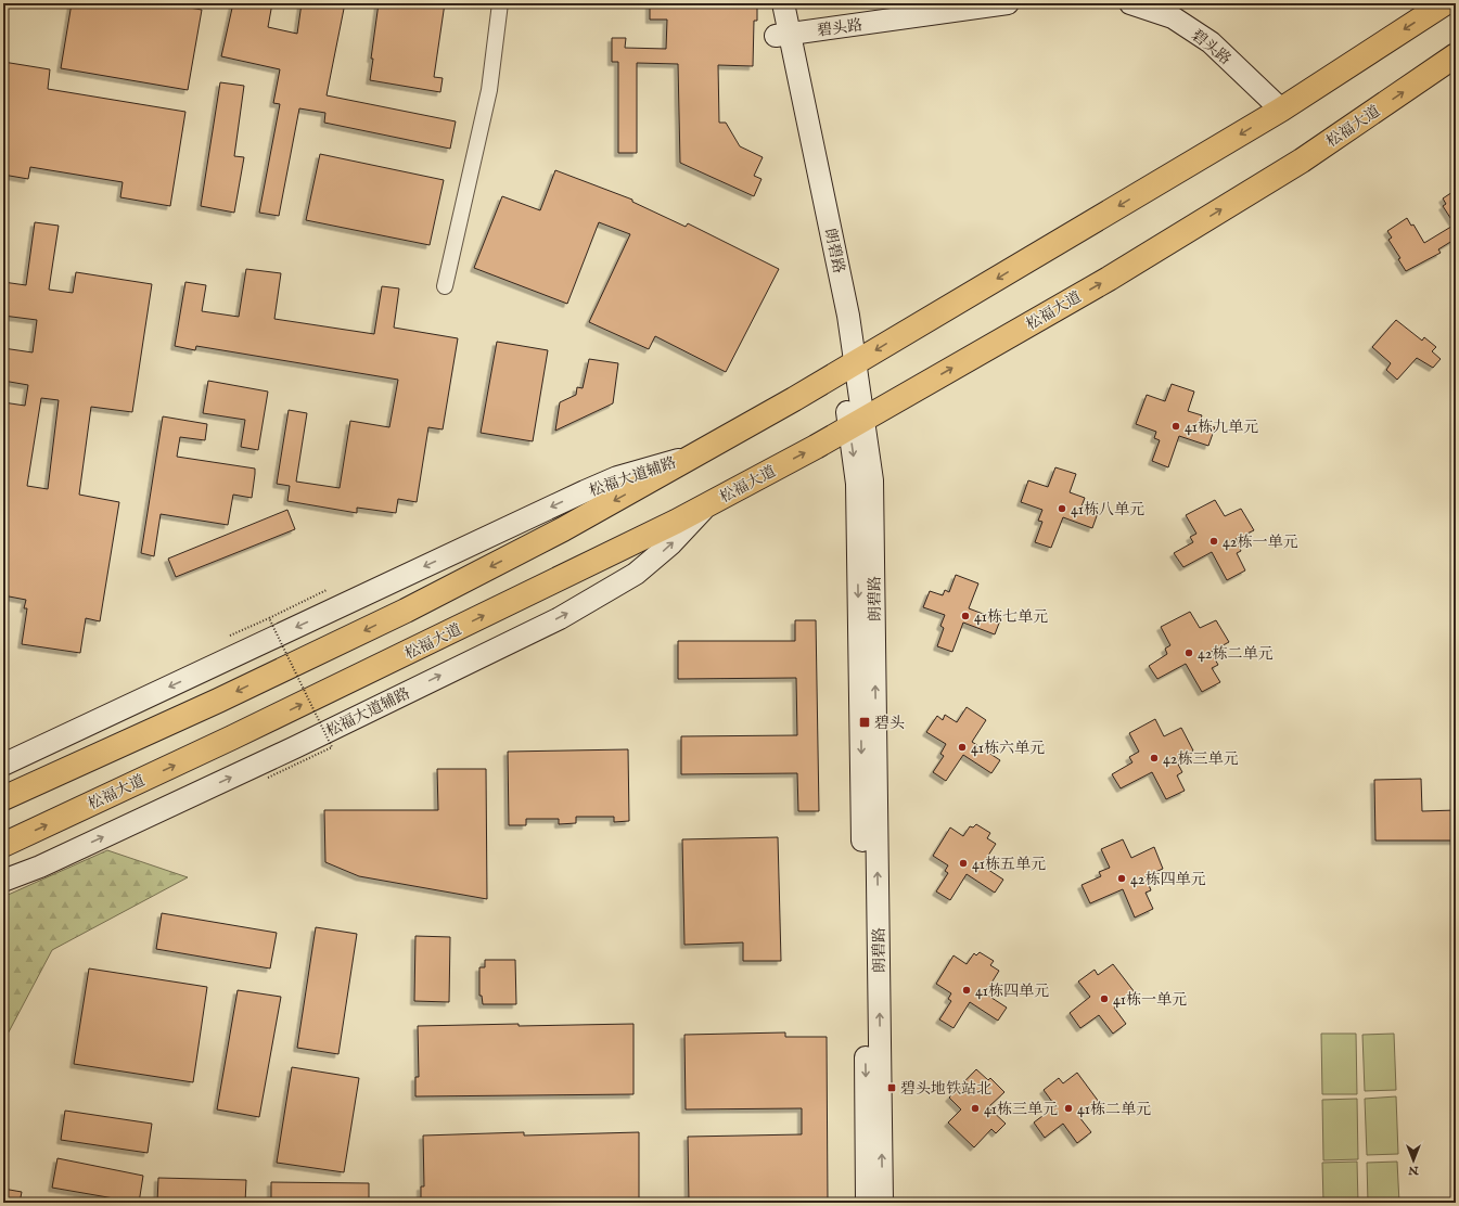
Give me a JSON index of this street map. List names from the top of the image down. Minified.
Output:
{"streets":{"main road":["松福大道"],"street":["碧头路","朗碧路","松福大道辅路"]},"crossings":[["碧头路","朗碧路"],["松福大道","朗碧路"],["松福大道","松福大道辅路"]],"places":{"other":["41栋九单元","41栋八单元","42栋一单元","41栋七单元","42栋二单元","41栋六单元","42栋三单元","41栋五单元","42栋四单元","41栋四单元","41栋一单元","41栋三单元","41栋二单元"],"transit":["碧头","碧头地铁站北"]},"north":"bottom"}
